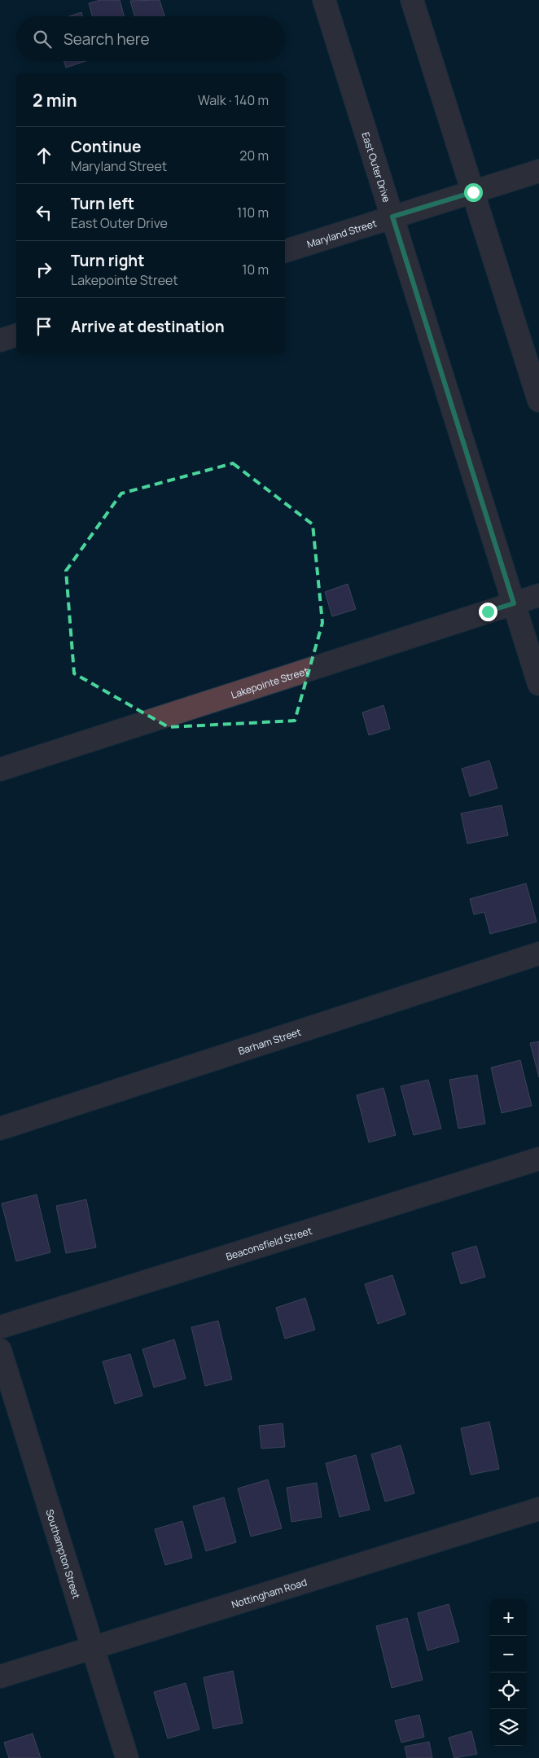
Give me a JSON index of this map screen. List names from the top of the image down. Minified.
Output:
{"streets":{"street":["East Outer Drive","Maryland Street","Lakepointe Street","Barham Street","Beaconsfield Street","Southampton Street","Nottingham Road"]},"crossings":[["East Outer Drive","Maryland Street"],["East Outer Drive","Lakepointe Street"],["Southampton Street","Nottingham Road"]],"page":{"search":"Search here","heading":["2 min","Walk · 140 m"],"list":[["Continue","Maryland Street","20 m"],["Turn left","East Outer Drive","110 m"],["Turn right","Lakepointe Street","10 m"],"Arrive at destination"],"map_buttons":["+","−"]}}
